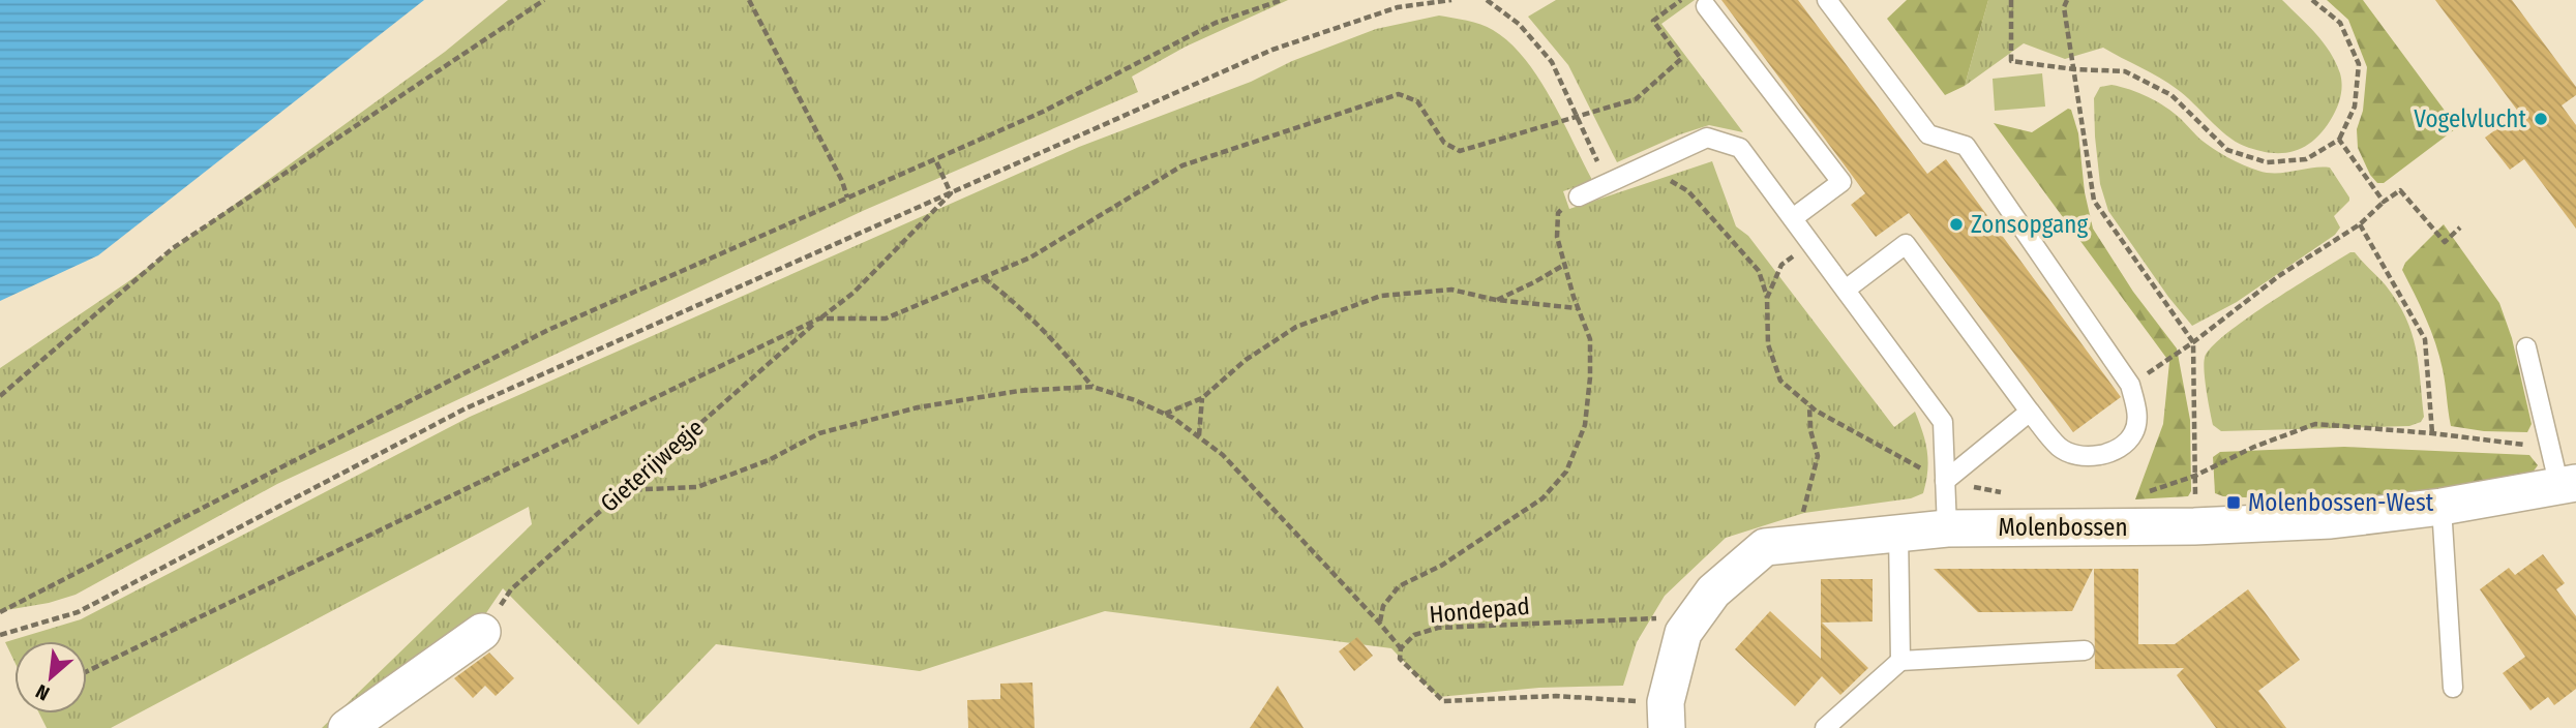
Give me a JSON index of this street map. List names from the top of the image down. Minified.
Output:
{"streets":{"street":["Molenbossen"],"path":["Gieterijwegje","Hondepad"]},"crossings":[["Molenbossen","Hondepad"]],"places":{"other":["Vogelvlucht","Zonsopgang"],"transit":["Molenbossen-West"]},"north":"bottom left"}
